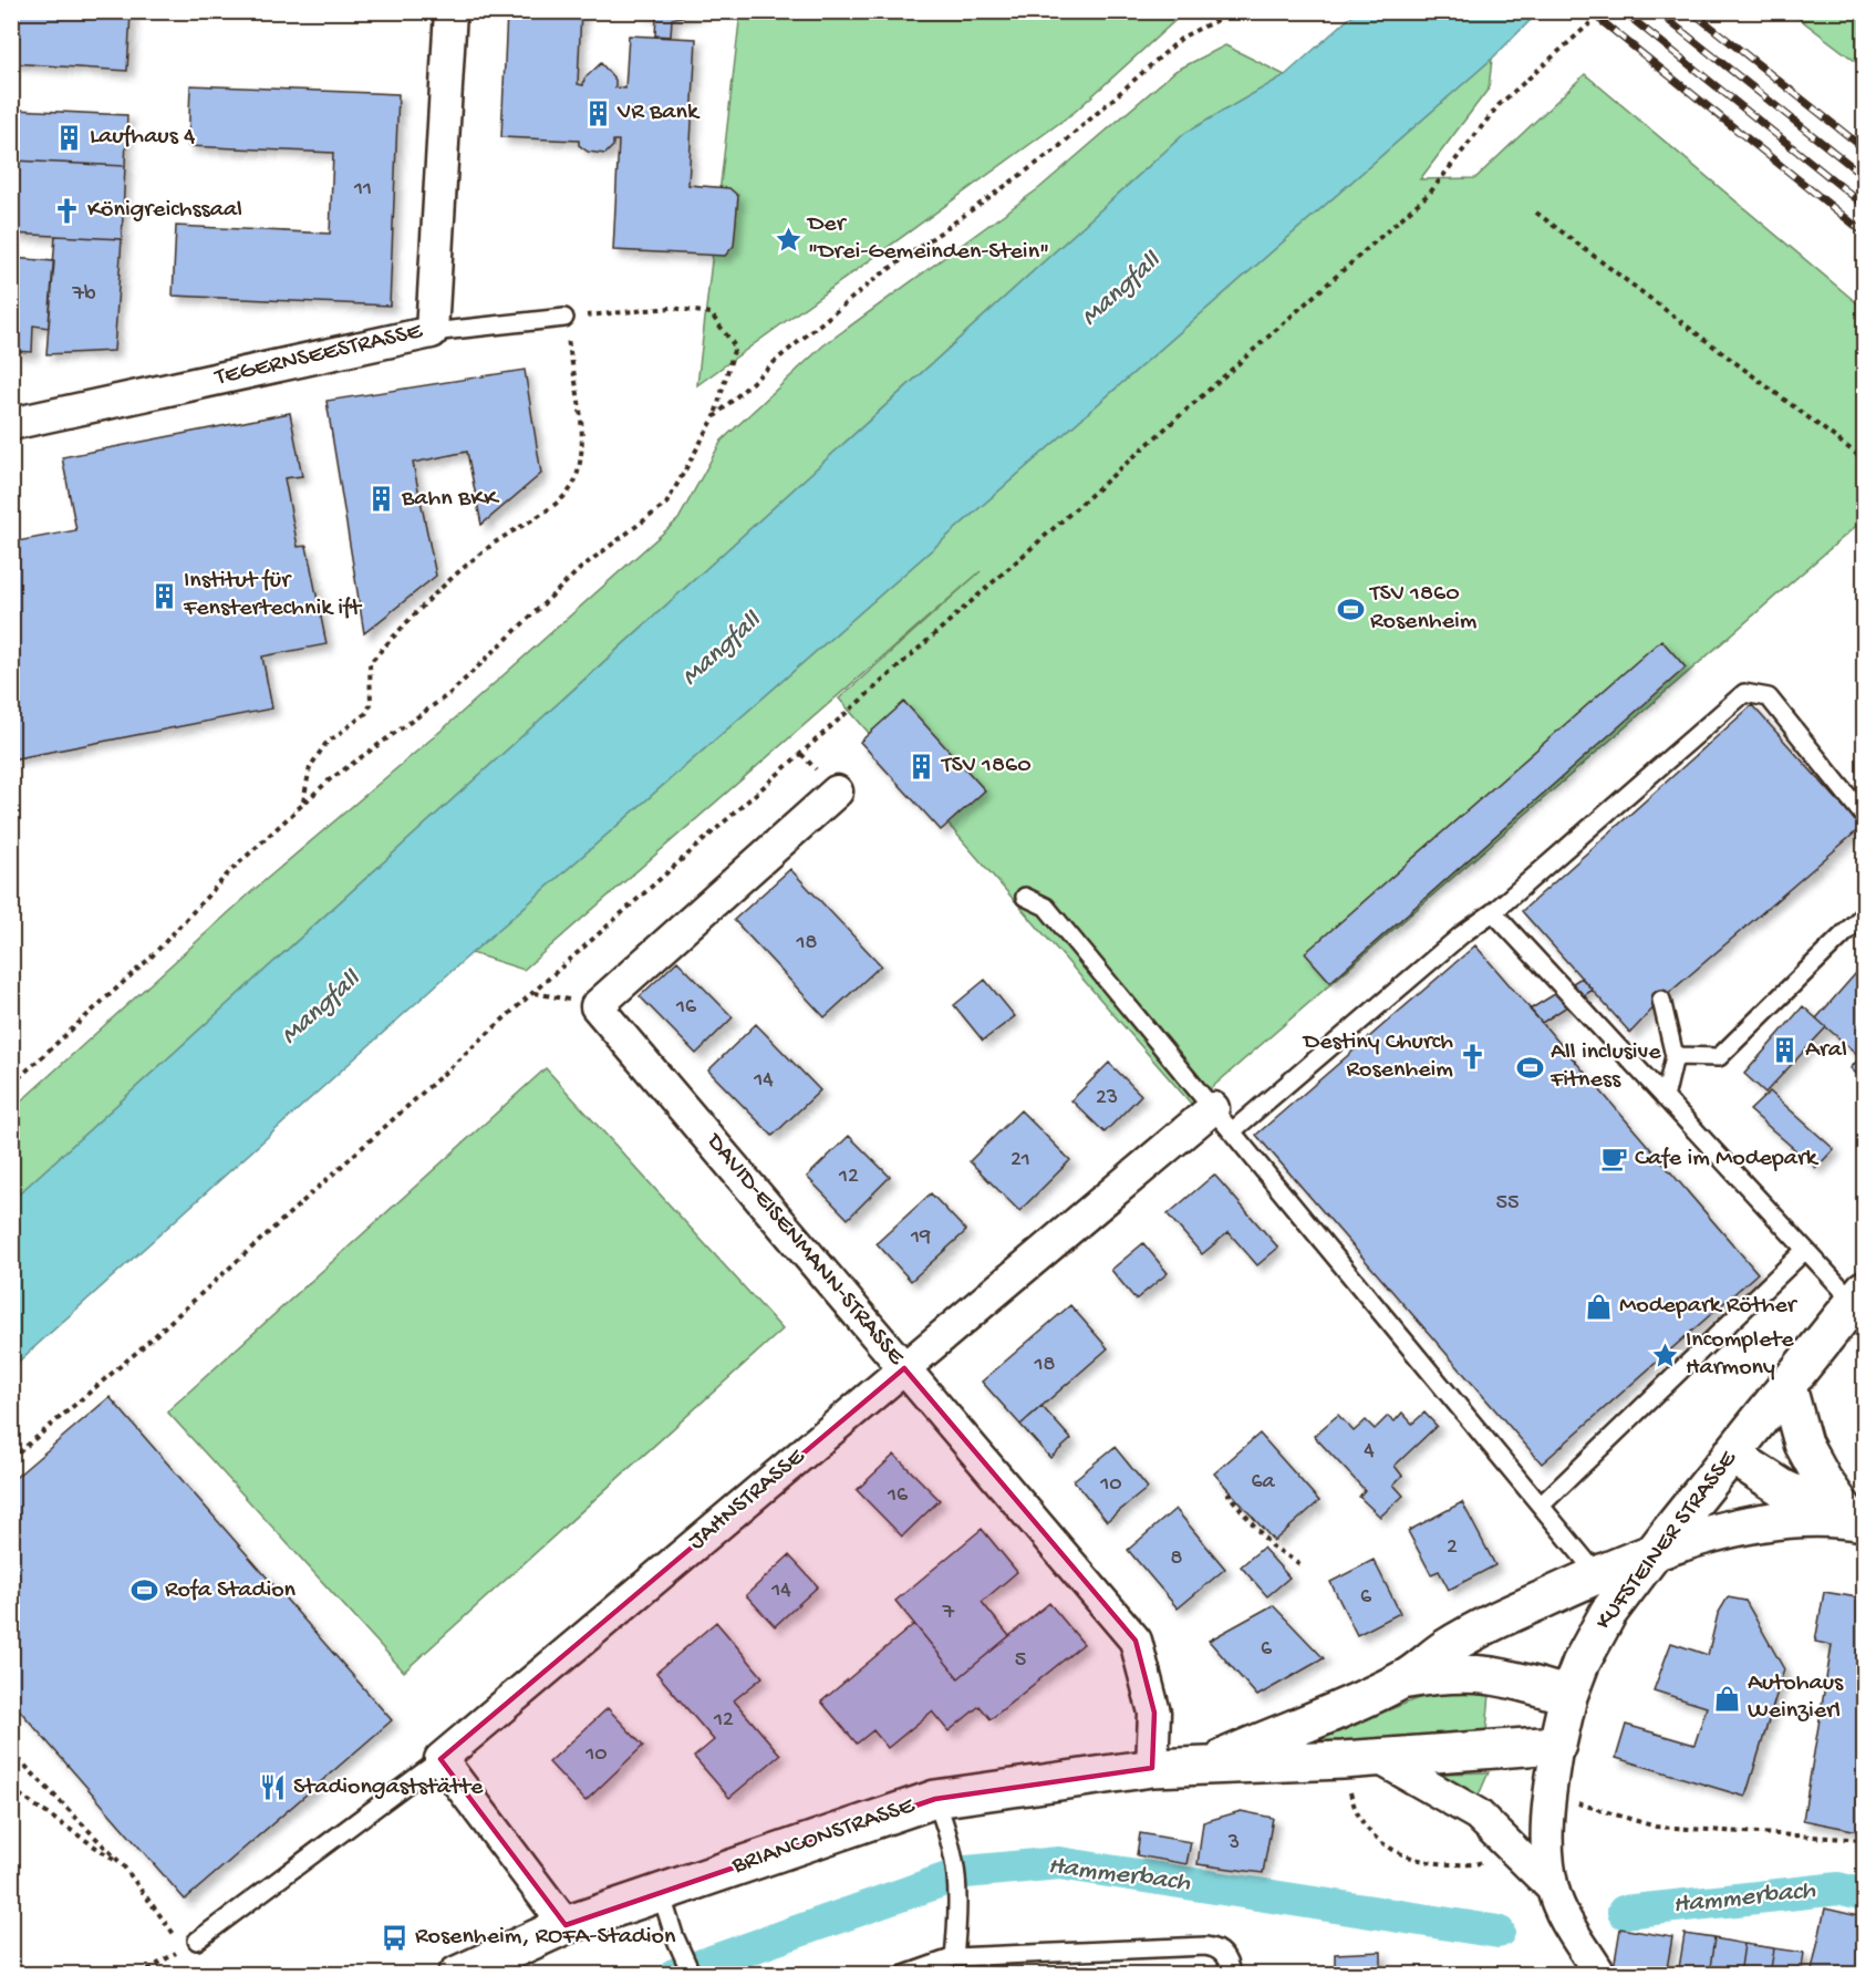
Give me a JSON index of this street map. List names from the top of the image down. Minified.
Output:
{"streets":{"main road":["KUFSTEINER STRASSE","BRIANCONSTRASSE"],"street":["TEGERNSEESTRASSE","DAVID-EISENMANN-STRASSE","JAHNSTRASSE"]},"crossings":[["DAVID-EISENMANN-STRASSE","JAHNSTRASSE"],["DAVID-EISENMANN-STRASSE","BRIANCONSTRASSE"],["KUFSTEINER STRASSE","BRIANCONSTRASSE"]],"water":["Mangfall","Hammerbach"],"places":{"building":["VR Bank","Laufhaus 4","Bahn BKK","Institut für Fenstertechnik ift","TSV 1860","Aral"],"church":["Königreichssaal","Destiny Church Rosenheim"],"place":["Der \"Drei-Gemeinden-Stein\"","Incomplete Harmony"],"sports":["TSV 1860 Rosenheim","All inclusive Fitness","Rofa Stadion"],"cafe":["Cafe im Modepark"],"shop":["Modepark Röther","Autohaus Weinzierl"],"restaurant":["Stadiongaststätte"],"bus stop":["Rosenheim, ROFA-Stadion"]},"house_numbers":["11","7b","18","16","14","23","21","12","55","19","18","4","6a","10","16","2","8","14","6","7","6","5","12","10","3"]}
